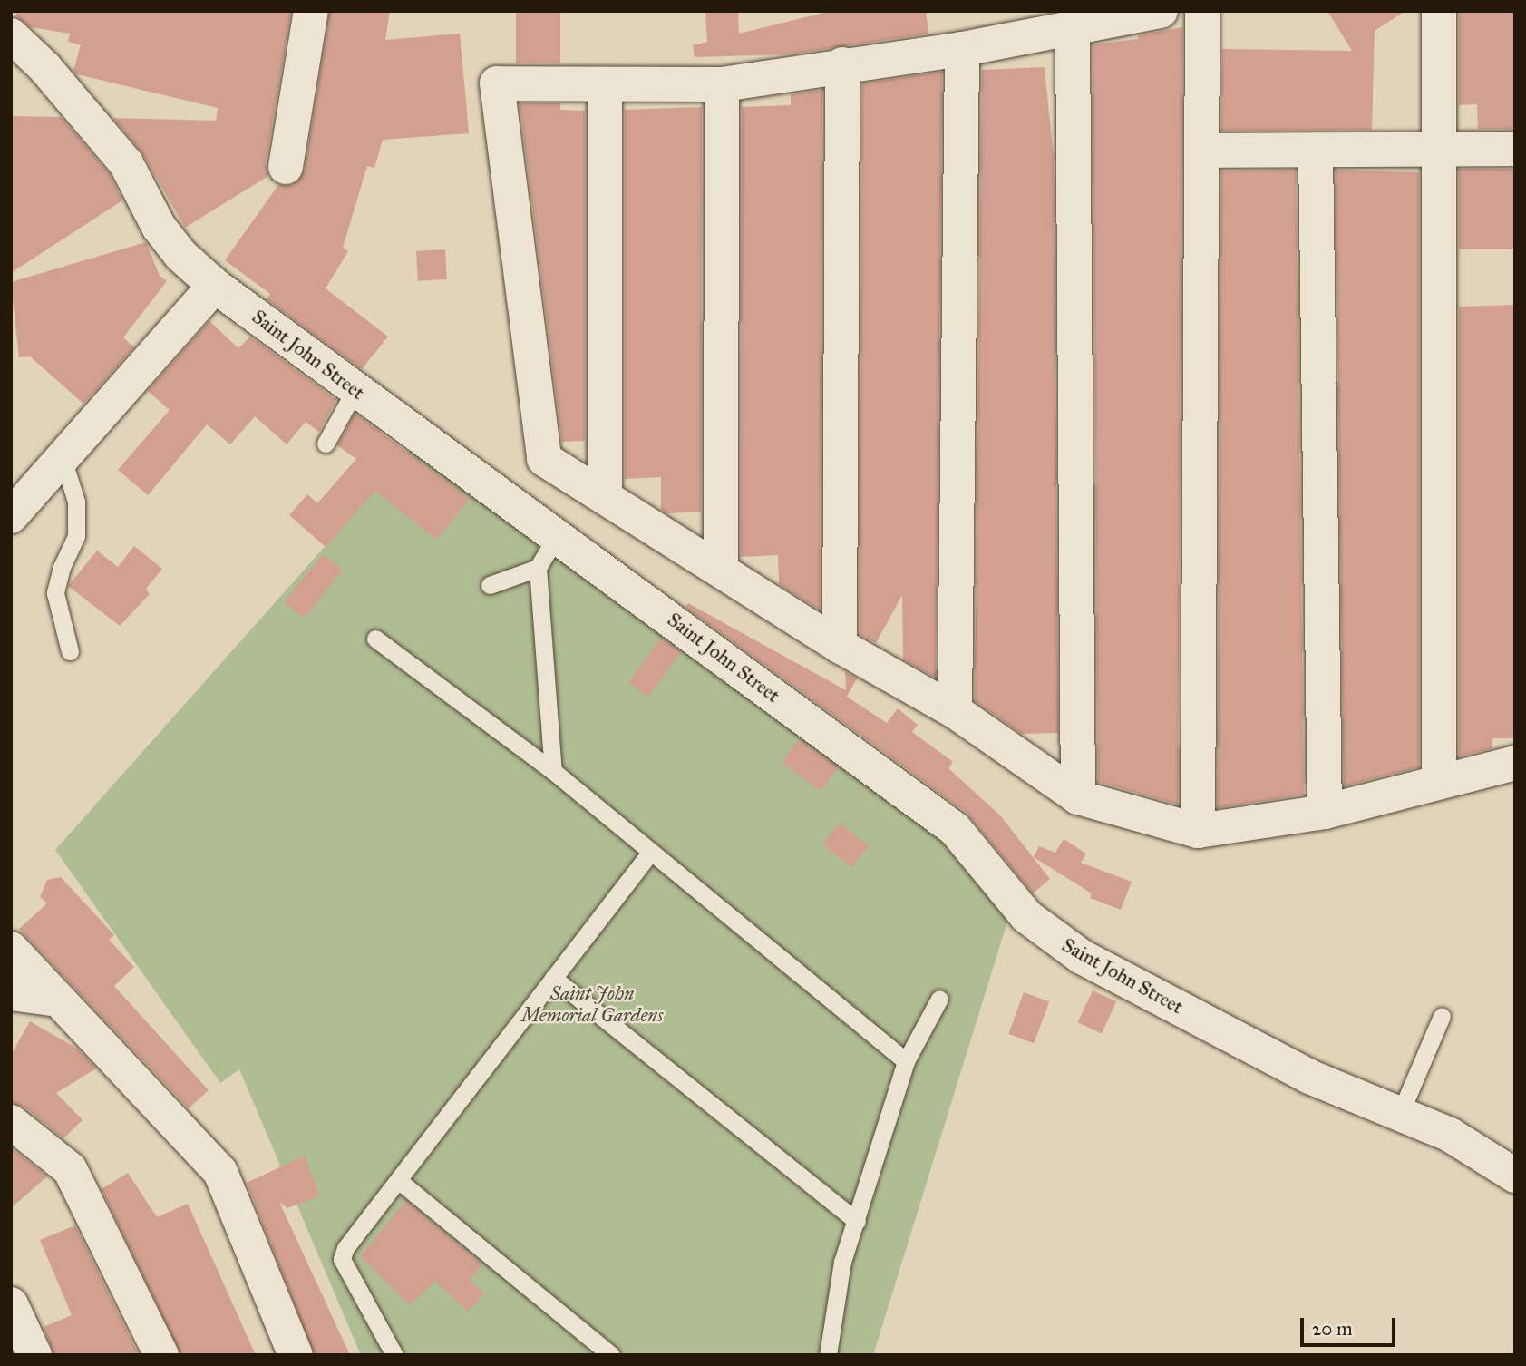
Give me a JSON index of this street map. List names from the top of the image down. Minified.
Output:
{"streets":{"street":["Saint John Street"]},"parks":["Saint John Memorial Gardens"],"scale_bar":"20 m"}
